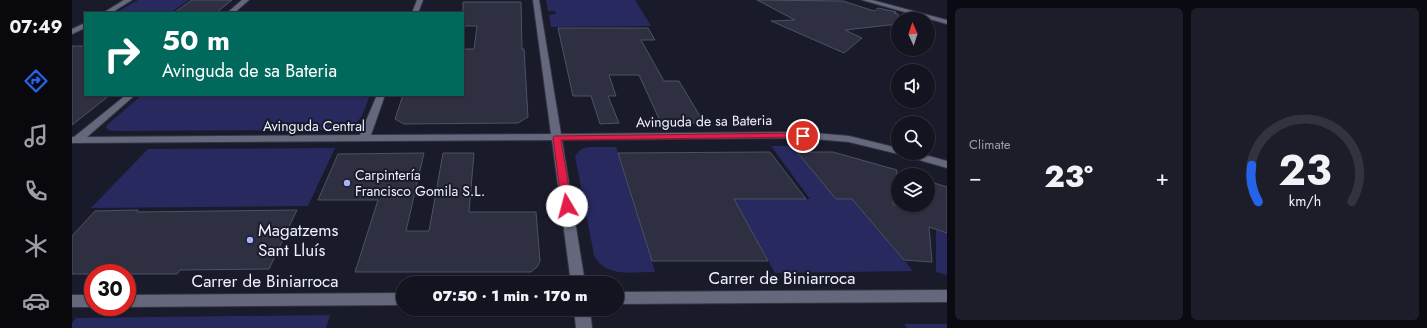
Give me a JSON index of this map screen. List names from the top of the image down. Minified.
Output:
{"streets":{"street":["Avinguda de sa Bateria","Avinguda Central","Carrer de Biniarroca"]},"crossings":[["Avinguda de sa Bateria","Avinguda Central"]],"places":["Carpintería Francisco Gomila S.L.","Magatzems Sant Lluís"],"north":"top","page":{"tabs":"07:49","tile":"Climate","turn":["50 m","Avinguda de sa Bateria"],"heat":["−","23°","+"],"limit":"30","trip":"07:50 · 1 min · 170 m","gauge":["23","km/h"]}}
